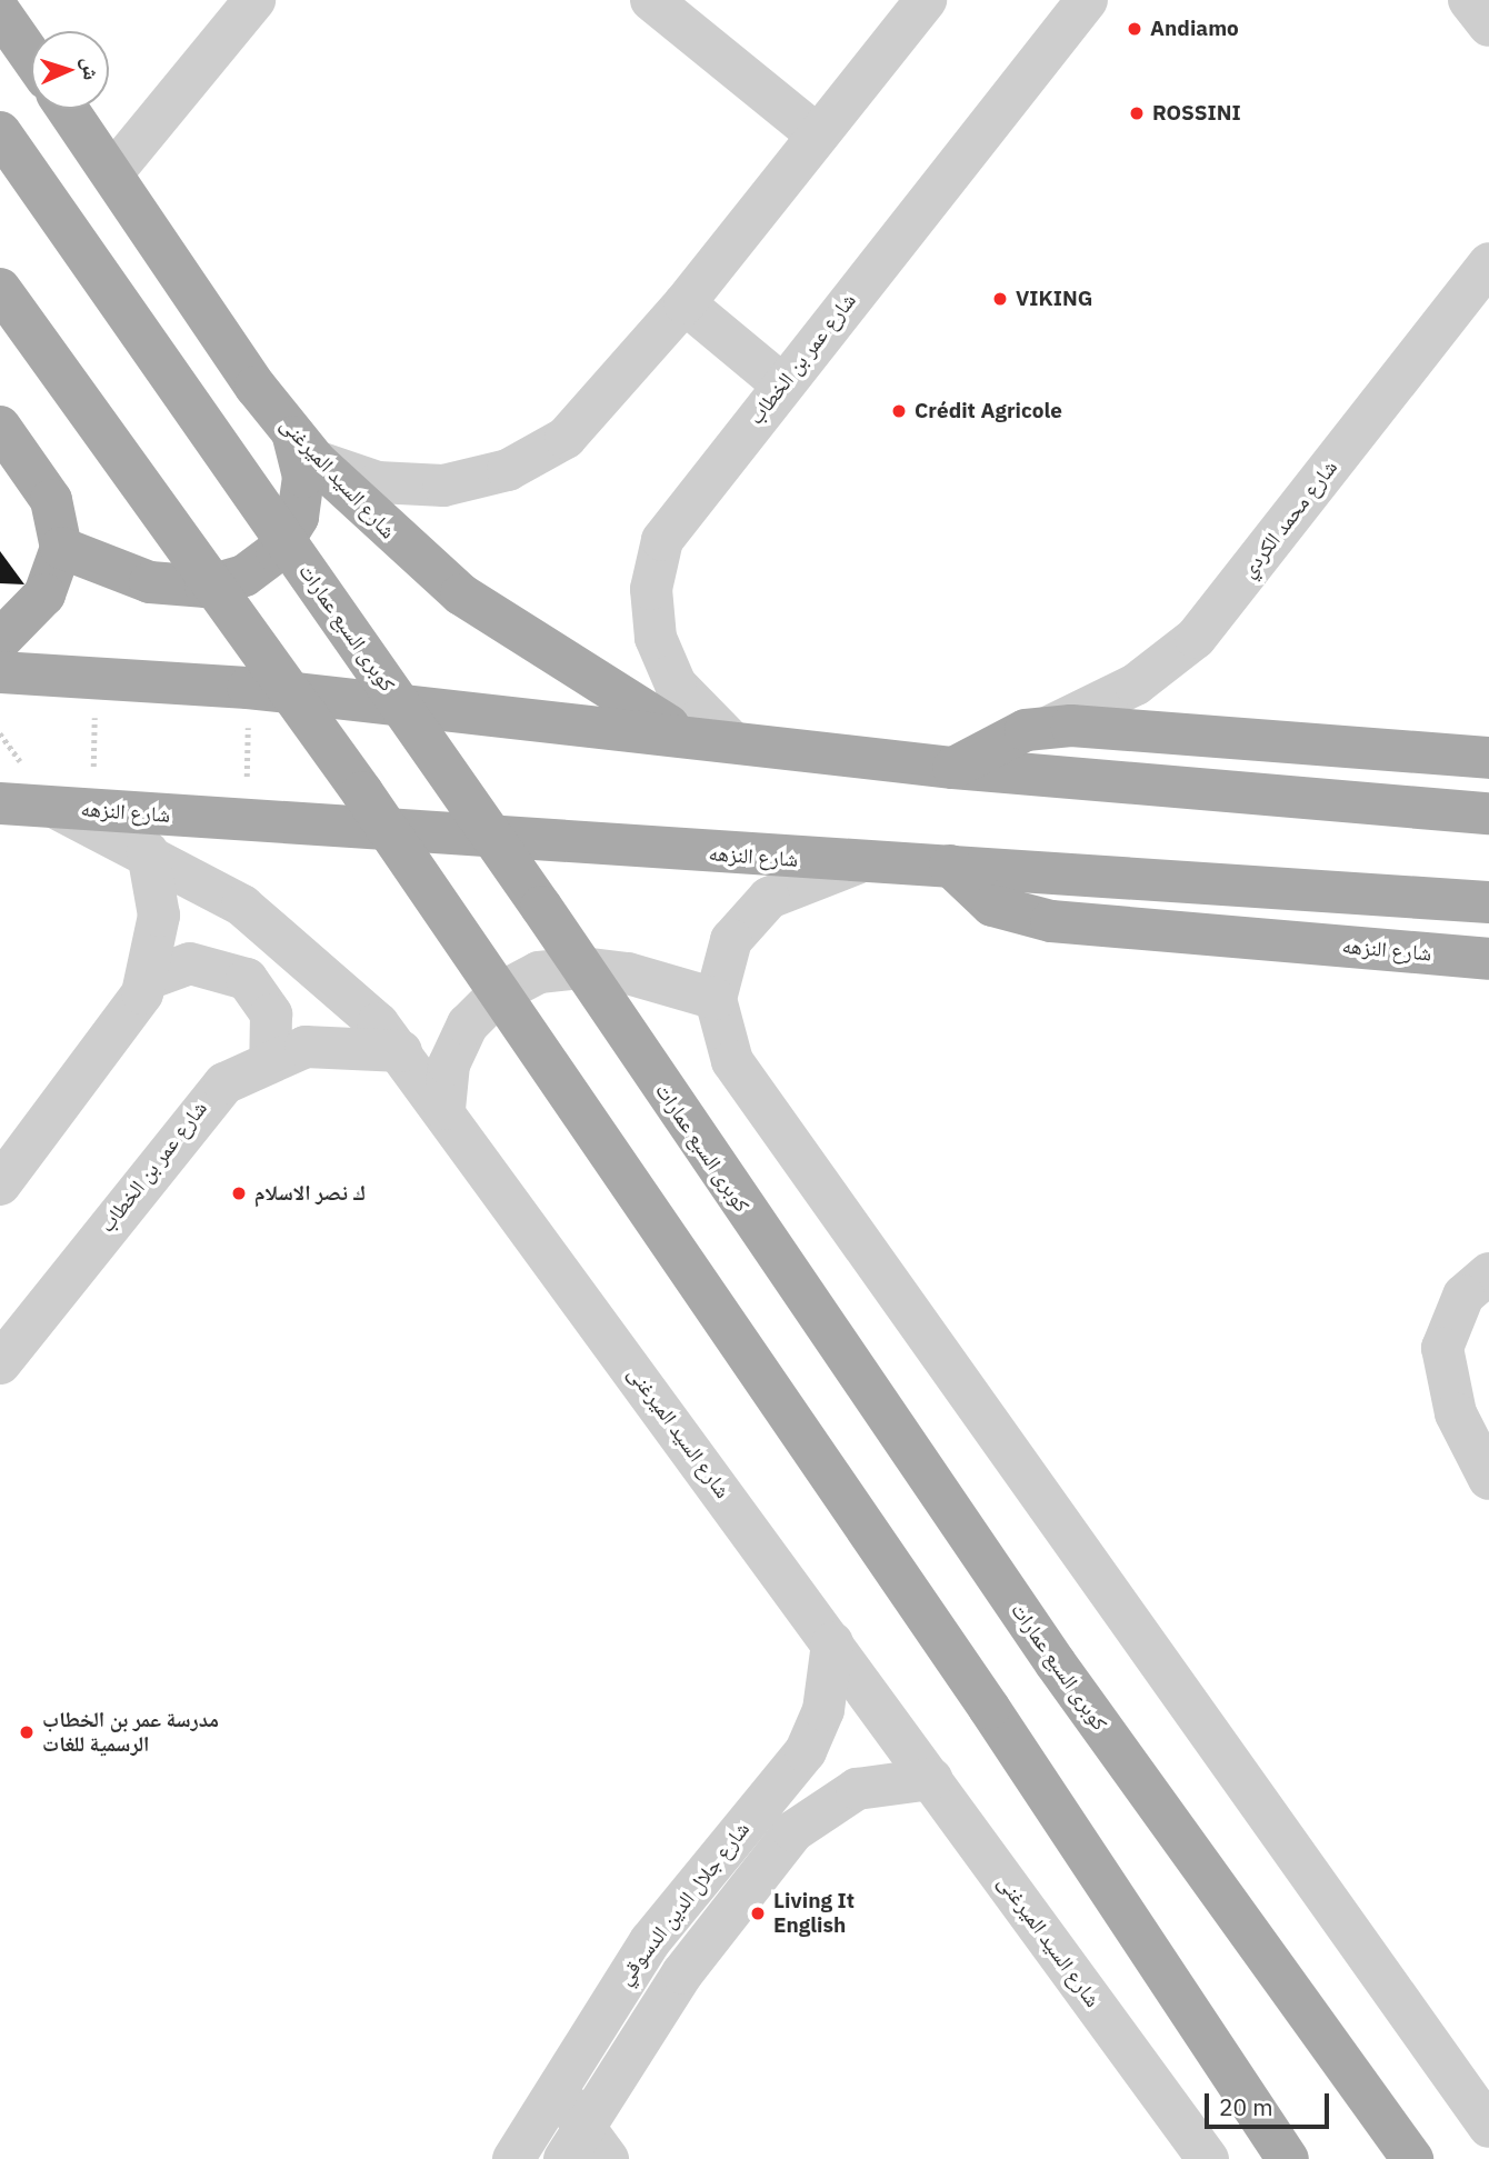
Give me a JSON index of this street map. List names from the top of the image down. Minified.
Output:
{"streets":{"main road":["شارع السيد الميرغنى","كوبرى السبع عمارات","شارع النزهه"],"street":["شارع عمر بن الخطاب","شارع محمد الكردي","شارع جلال الدين الدسوقي"]},"crossings":[["شارع عمر بن الخطاب","شارع السيد الميرغنى"],["شارع السيد الميرغنى","شارع النزهه"],["شارع السيد الميرغنى","شارع جلال الدين الدسوقي"]],"places":["Andiamo","ROSSINI","VIKING","Crédit Agricole","ك نصر الاسلام","مدرسة عمر بن الخطاب الرسمية للغات","Living It English"],"scale_bar":"20 m","north":"right"}
